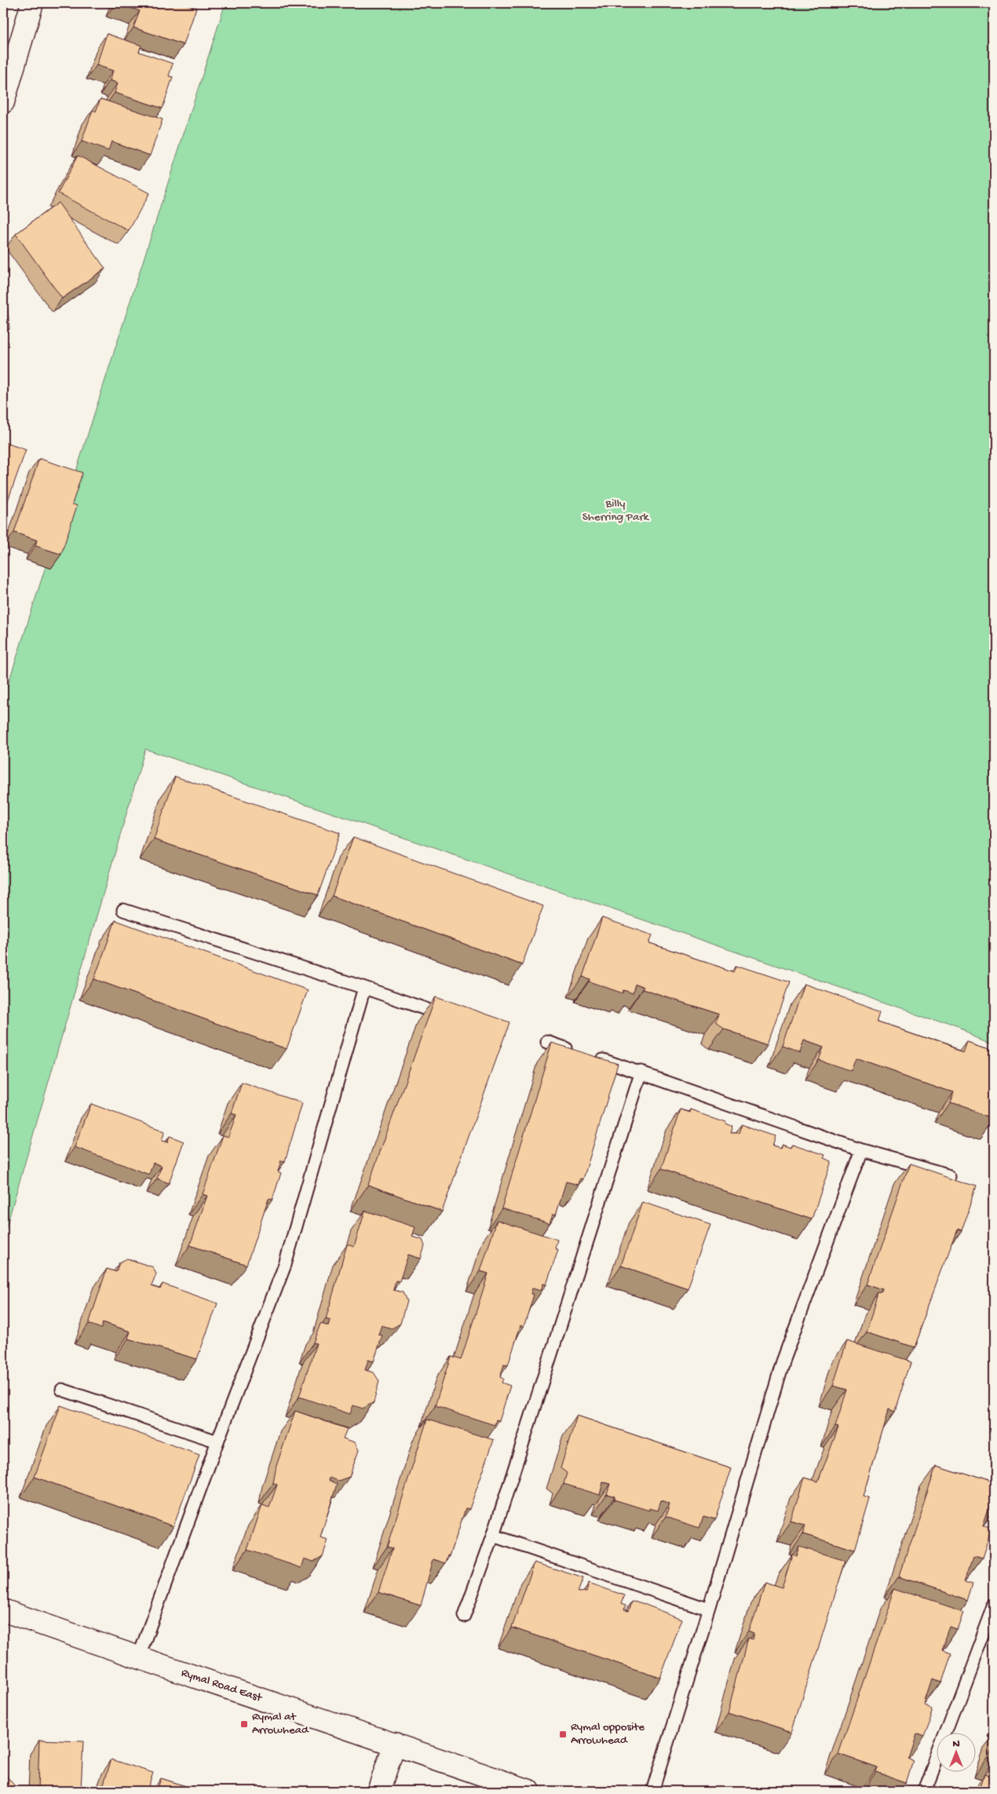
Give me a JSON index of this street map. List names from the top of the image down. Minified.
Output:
{"streets":{"main road":["Rymal Road East"]},"parks":["Billy Sherring Park"],"places":{"transit":["Rymal at Arrowhead","Rymal opposite Arrowhead"]},"north":"top"}
